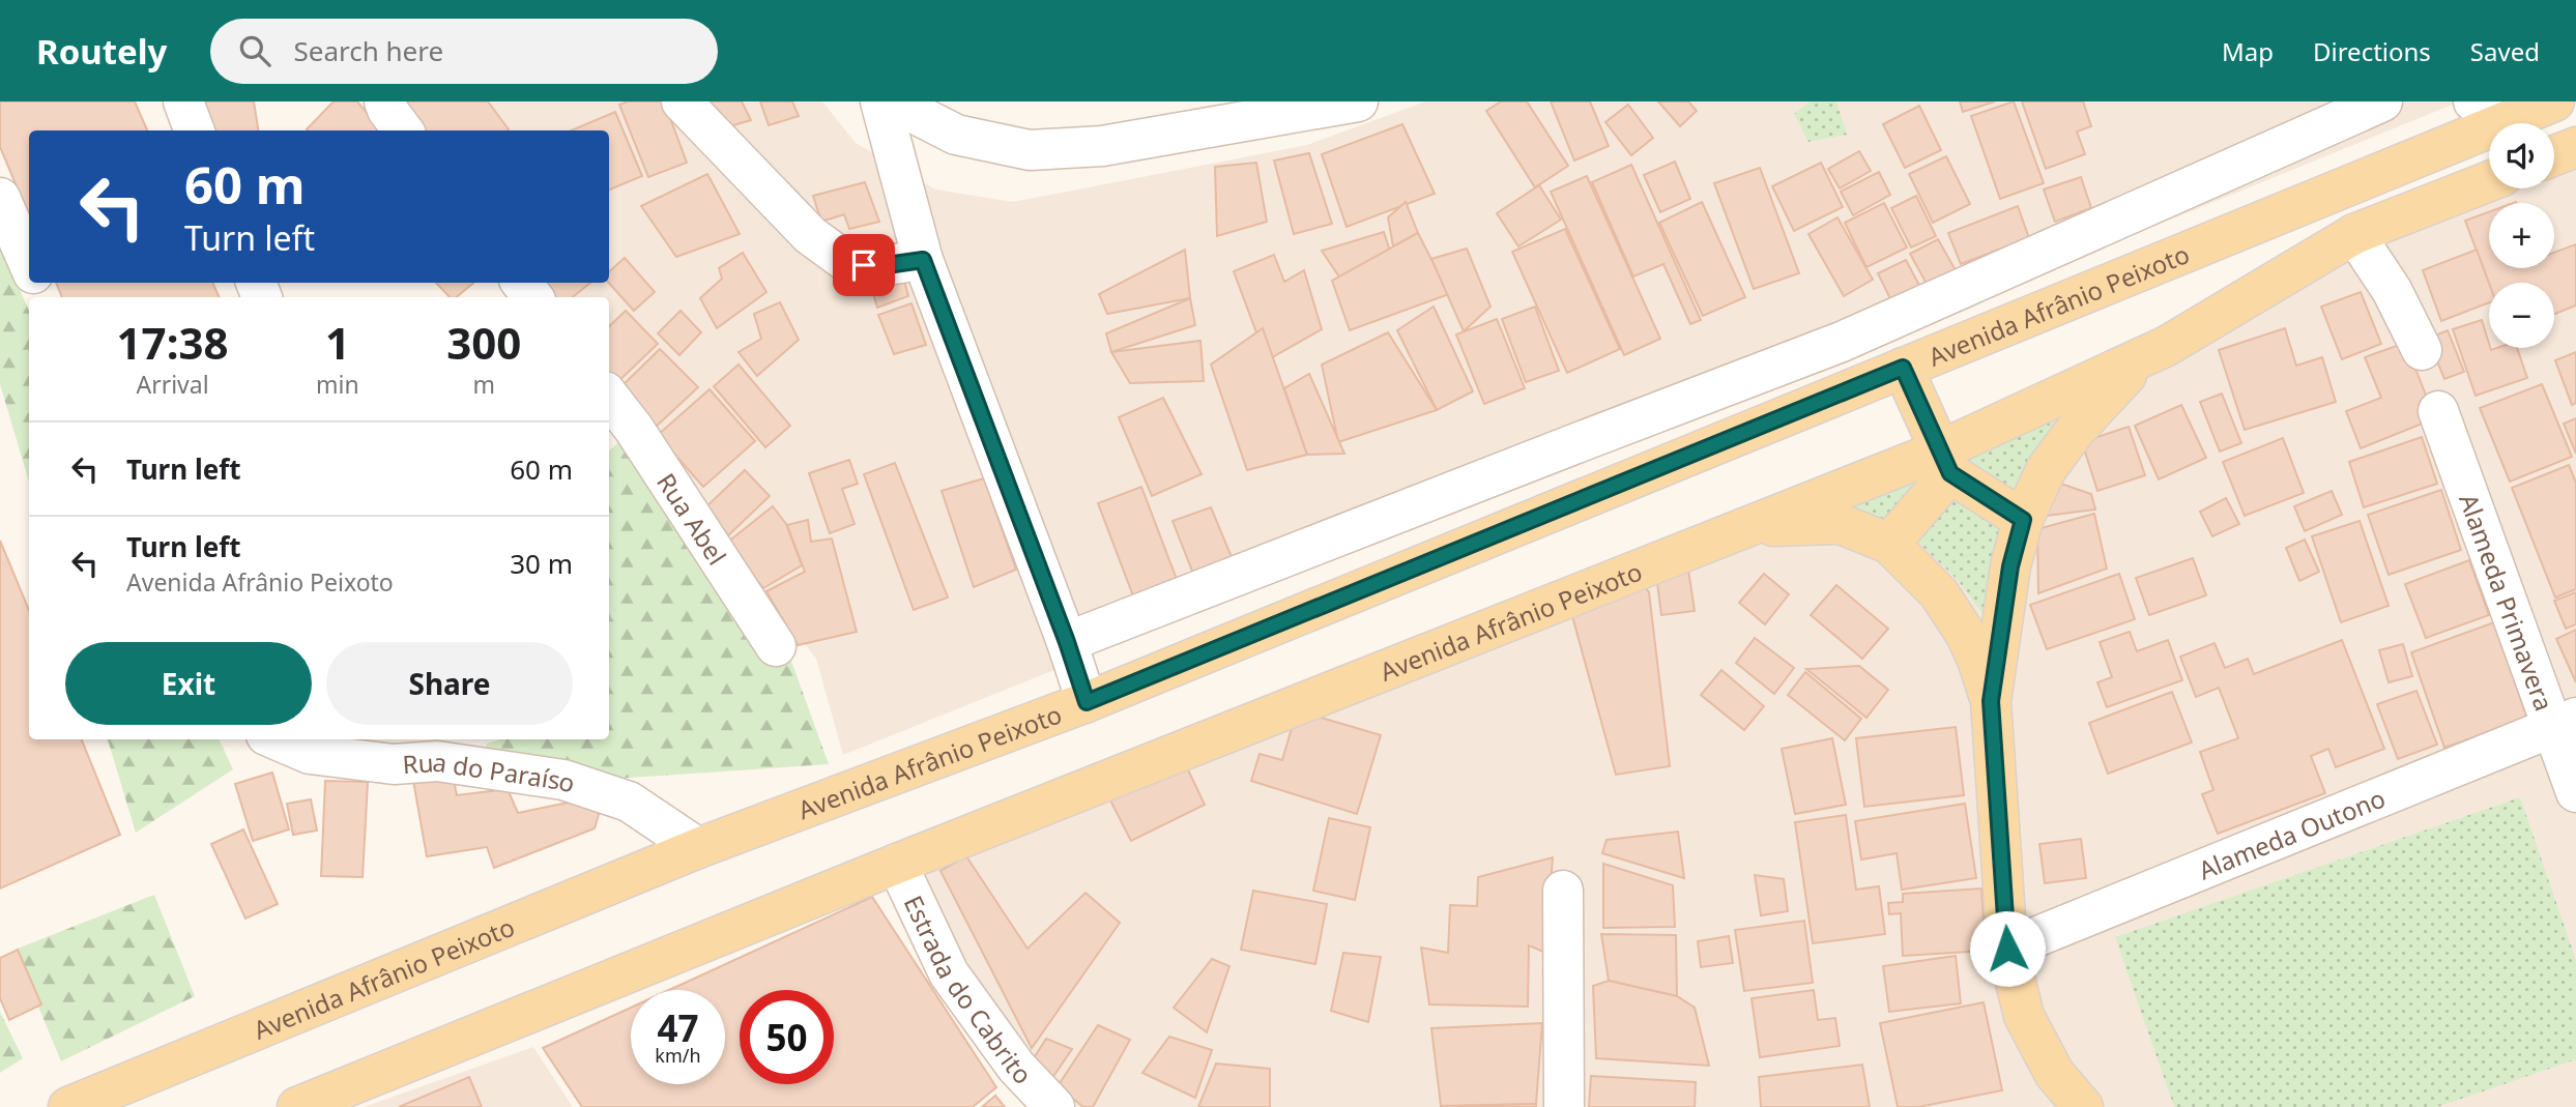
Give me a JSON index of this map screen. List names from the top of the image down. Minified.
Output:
{"streets":{"main road":["Avenida Afrânio Peixoto"],"street":["Rua Abel","Alameda Primavera","Rua do Paraíso","Alameda Outono","Estrada do Cabrito"]},"crossings":[["Avenida Afrânio Peixoto","Rua do Paraíso"],["Avenida Afrânio Peixoto","Estrada do Cabrito"],["Alameda Primavera","Alameda Outono"]],"page":{"header":"Routely","search":"Search here","nav":["Map","Directions","Saved"],"map_buttons":["+","−"],"turn":["60 m","Turn left"],"eta":["17:38","Arrival","1","min","300","m"],"list":[{"name":"Turn left","value":"60 m"},{"name":"Turn left","note":"Avenida Afrânio Peixoto","value":"30 m"}],"buttons":["Exit","Share"],"speed":"47 km/h","limit":"50"}}
